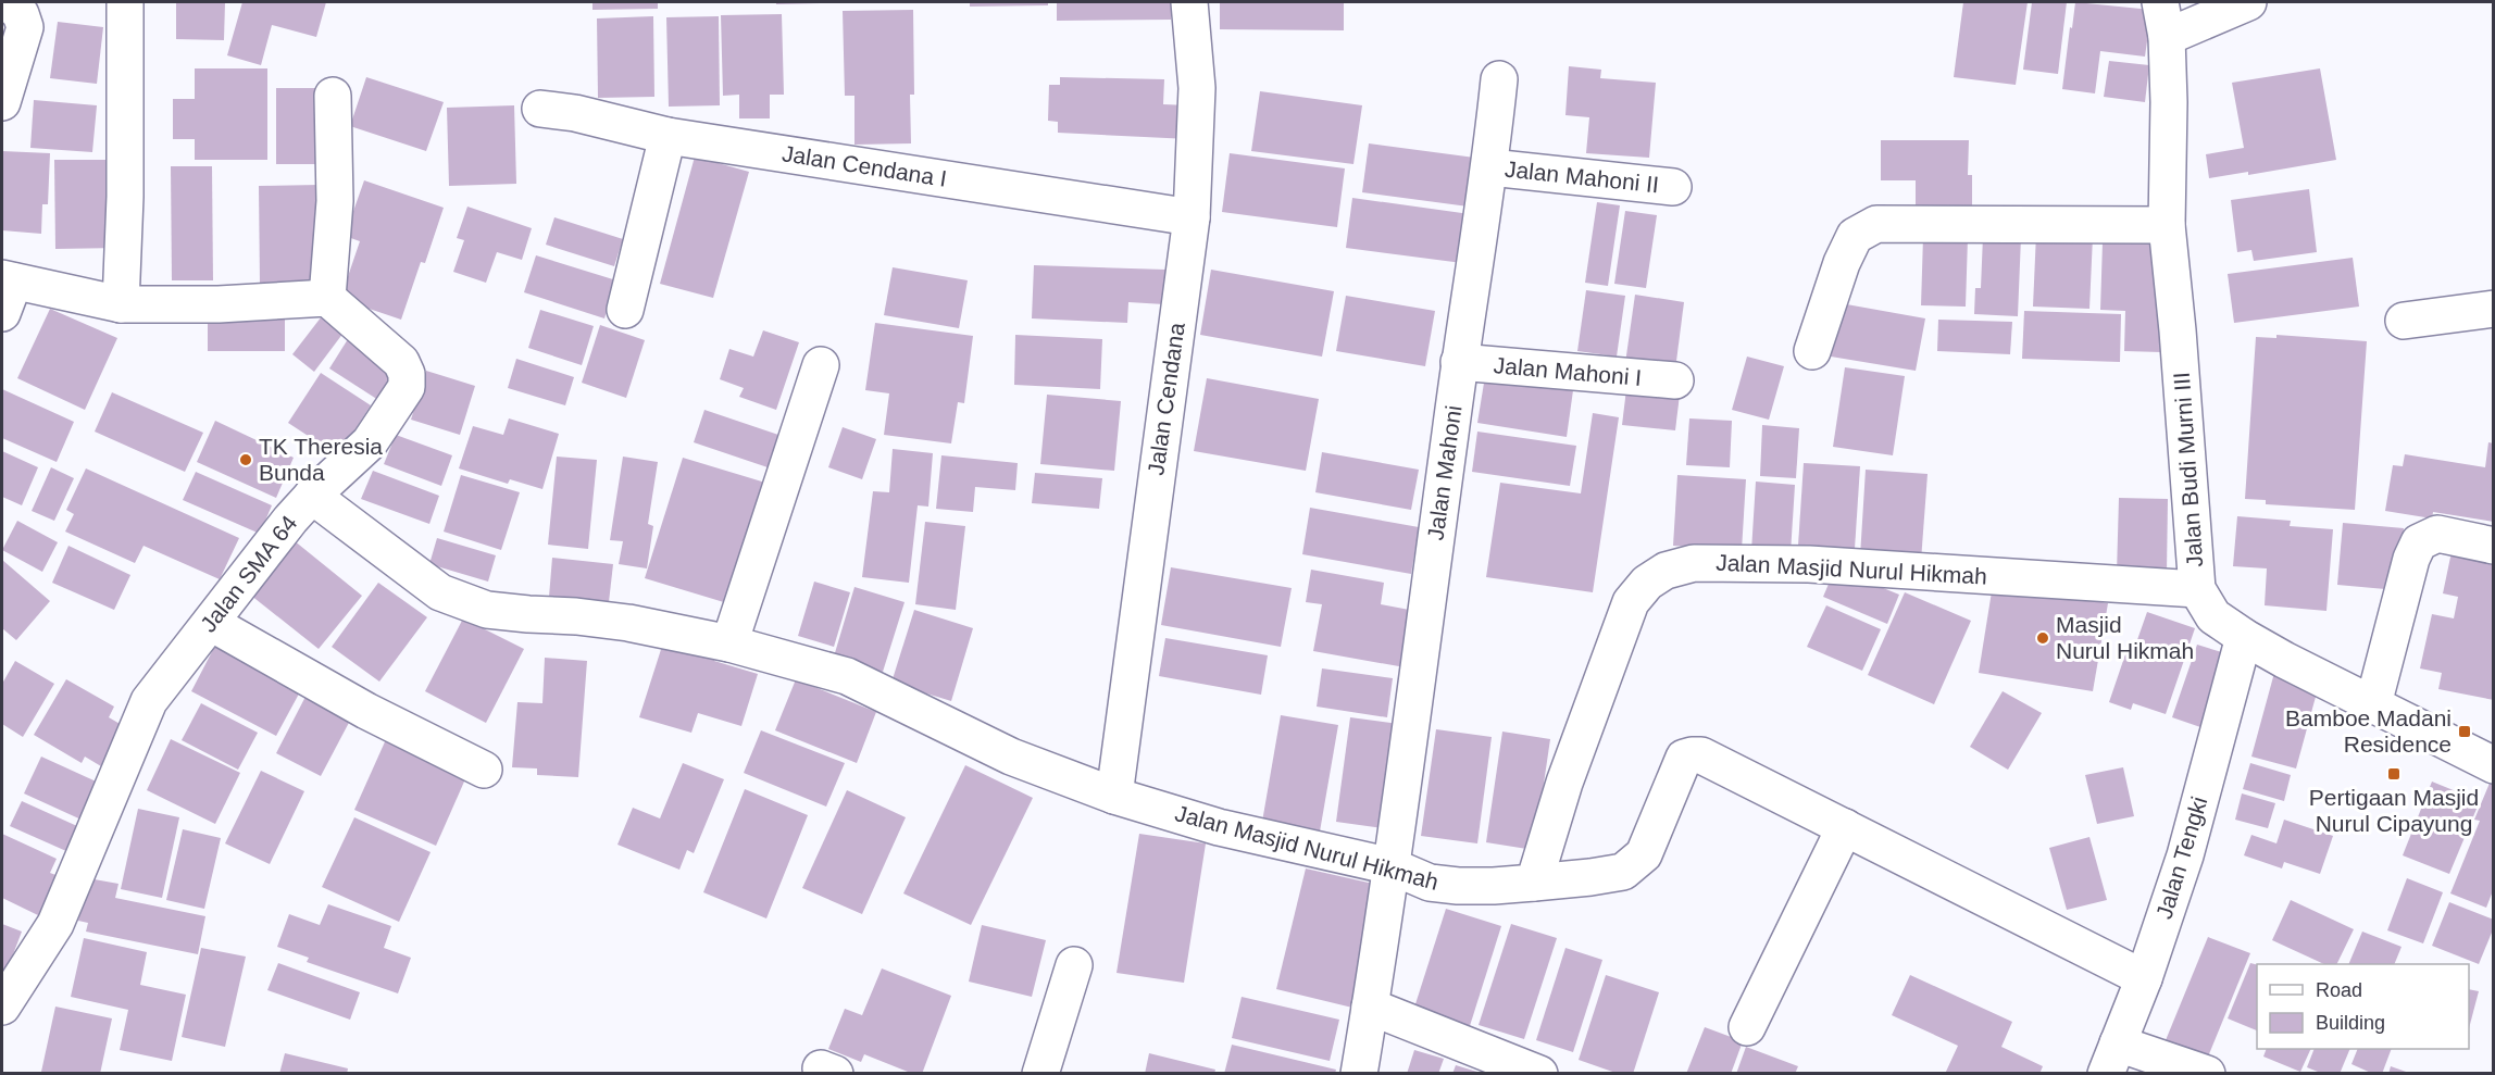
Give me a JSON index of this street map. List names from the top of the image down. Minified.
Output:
{"streets":{"street":["Jalan Cendana I","Jalan Mahoni II","Jalan Mahoni I","Jalan Cendana","Jalan Budi Murni III","Jalan Mahoni","Jalan Masjid Nurul Hikmah","Jalan SMA 64","Jalan Tengki"]},"crossings":[["Jalan Cendana I","Jalan Cendana"],["Jalan Mahoni II","Jalan Mahoni"],["Jalan Mahoni I","Jalan Mahoni"],["Jalan Cendana","Jalan Masjid Nurul Hikmah"],["Jalan Budi Murni III","Jalan Masjid Nurul Hikmah"],["Jalan Budi Murni III","Jalan Tengki"],["Jalan Mahoni","Jalan Masjid Nurul Hikmah"],["Jalan Masjid Nurul Hikmah","Jalan SMA 64"]],"places":{"other":["TK Theresia Bunda","Masjid Nurul Hikmah"],"transit":["Bamboe Madani Residence","Pertigaan Masjid Nurul Cipayung"]},"legend":["Road","Building"]}
